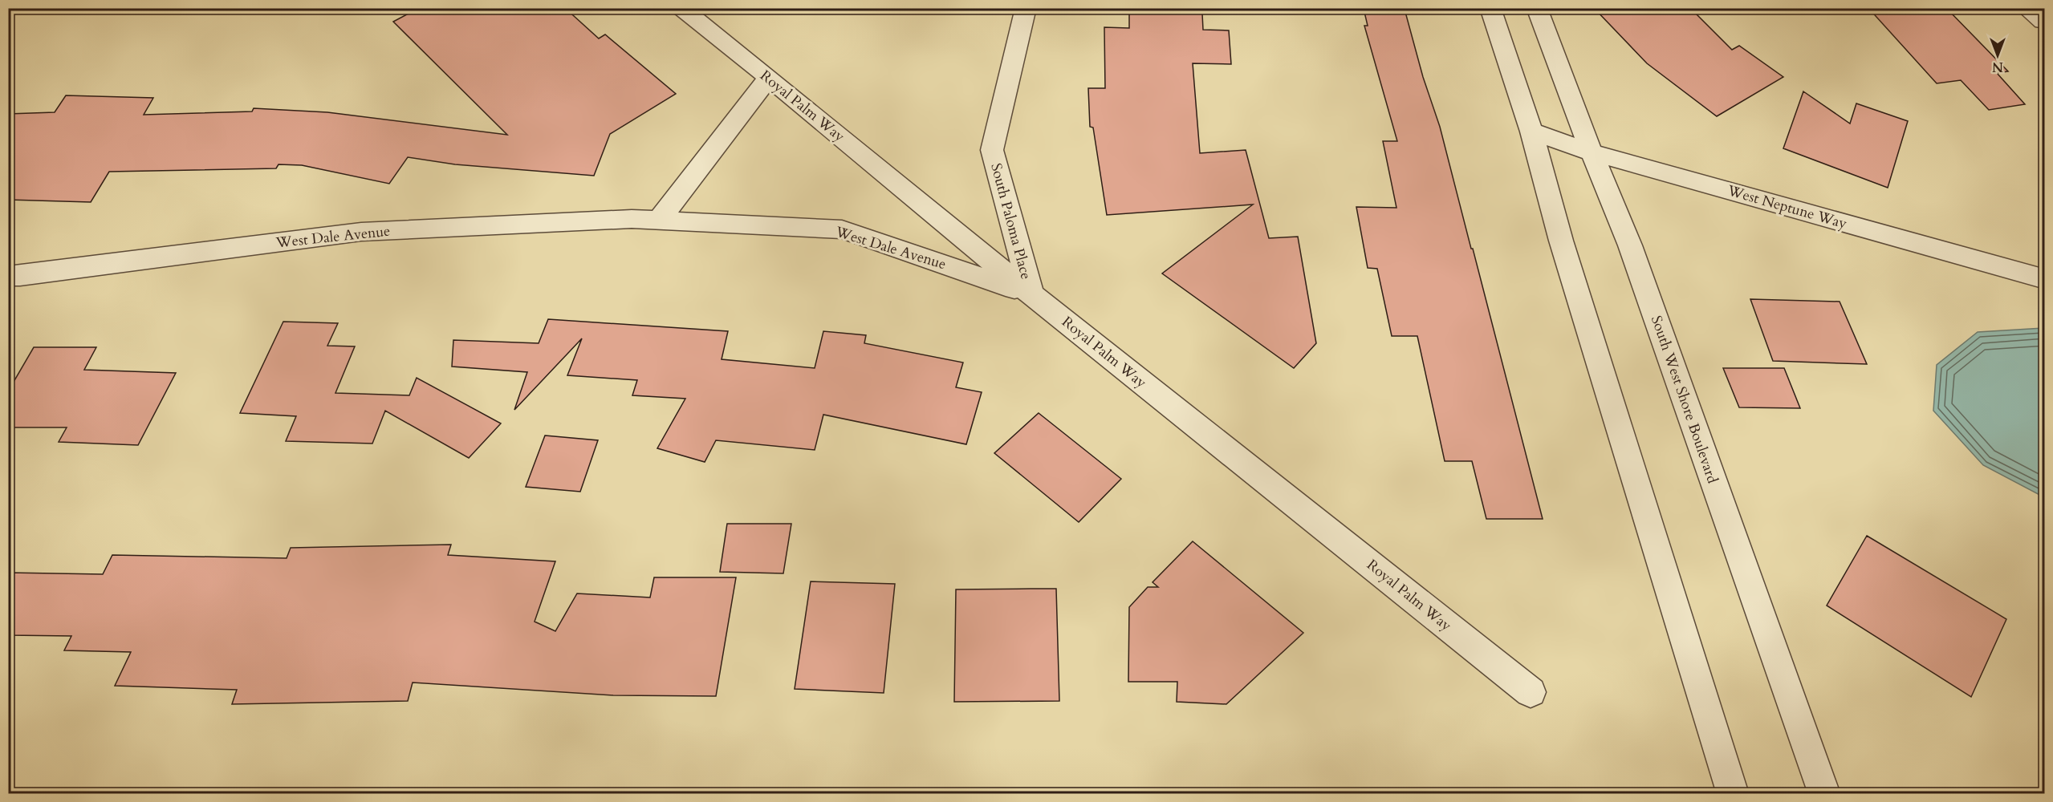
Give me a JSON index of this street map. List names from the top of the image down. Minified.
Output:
{"streets":{"street":["Royal Palm Way","West Neptune Way","South Paloma Place","West Dale Avenue","South West Shore Boulevard"]},"crossings":[["Royal Palm Way","South Paloma Place"],["Royal Palm Way","West Dale Avenue"],["West Neptune Way","South West Shore Boulevard"],["South Paloma Place","West Dale Avenue"]],"north":"bottom"}
